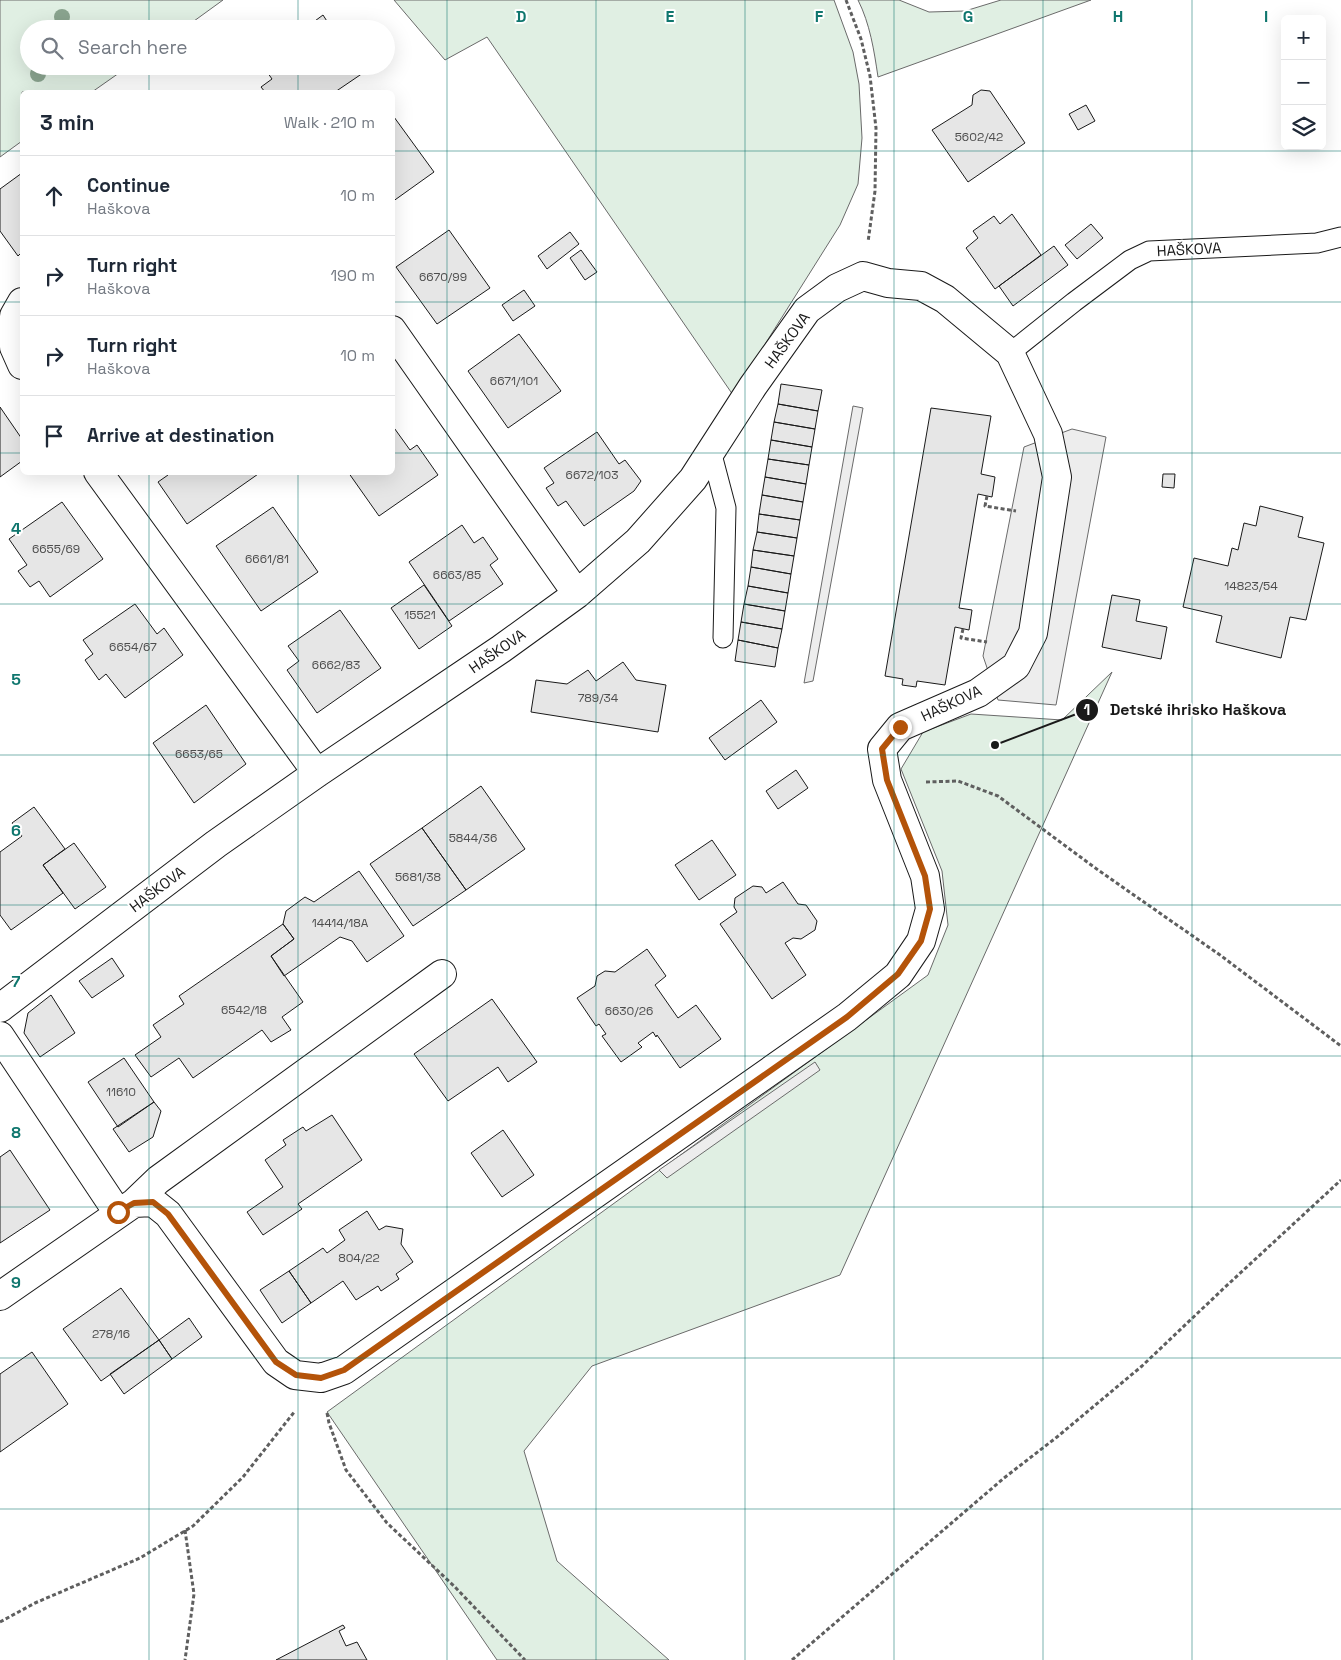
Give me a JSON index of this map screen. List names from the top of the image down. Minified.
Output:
{"streets":{"street":["HAŠKOVA"]},"places":["Detské ihrisko Haškova"],"house_numbers":["5602/42","6670/99","6671/101","6672/103","6655/69","6661/81","6663/85","14823/54","15521","6654/67","6662/83","789/34","6653/65","5844/36","5681/38","14414/18A","6542/18","6630/26","11610","804/22","278/16"],"page":{"map_buttons":["+","−"],"search":"Search here","heading":["3 min","Walk · 210 m"],"list":[["Continue","Haškova","10 m"],["Turn right","Haškova","190 m"],["Turn right","Haškova","10 m"],"Arrive at destination"]},"grid":{"columns":["D","E","F","G","H","I"],"rows":["4","5","6","7","8","9"]}}
